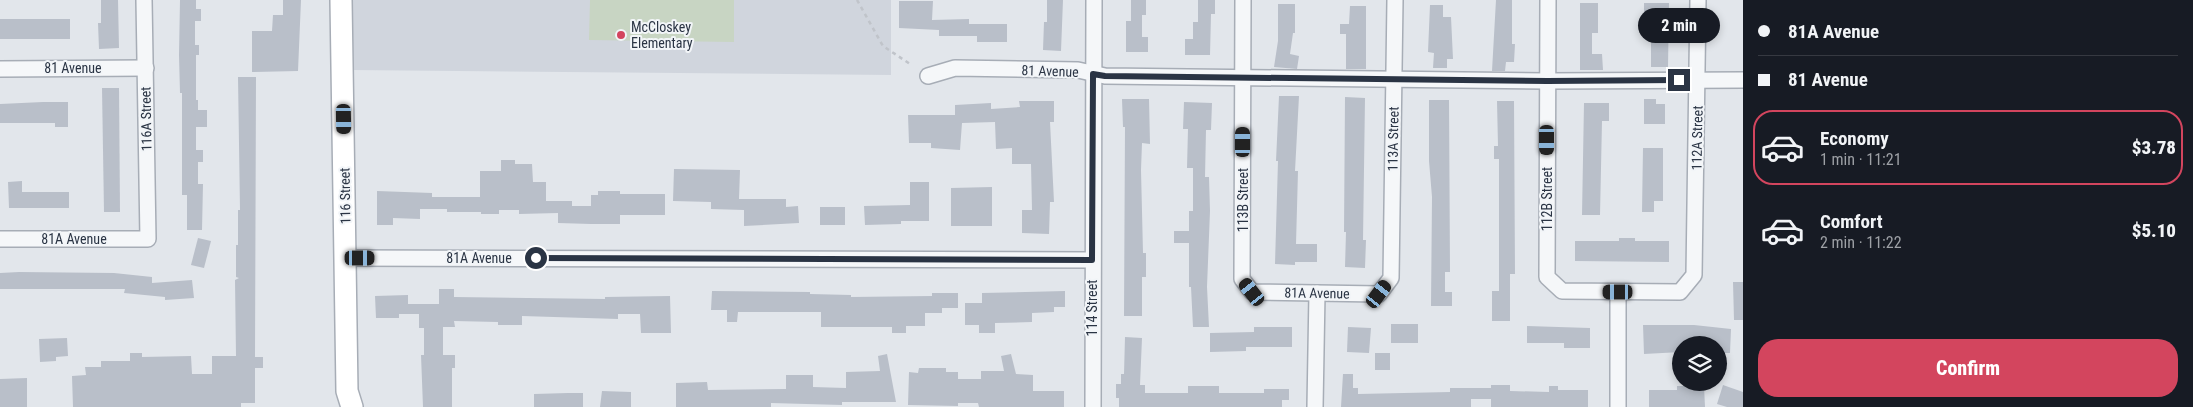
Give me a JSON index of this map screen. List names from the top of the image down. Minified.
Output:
{"streets":{"street":["81 Avenue","116A Street","112A Street","113A Street","116 Street","112B Street","113B Street","81A Avenue","114 Street"]},"crossings":[["81 Avenue","116A Street"],["81 Avenue","112A Street"],["81 Avenue","113A Street"],["81 Avenue","112B Street"],["81 Avenue","113B Street"],["81 Avenue","114 Street"],["116A Street","81A Avenue"],["112A Street","112B Street"],["113A Street","81A Avenue"],["116 Street","81A Avenue"],["113B Street","81A Avenue"],["81A Avenue","114 Street"]],"places":["McCloskey Elementary"],"page":{"banner":["81A Avenue","81 Avenue"],"bubble":"2 min","list":[{"name":"Economy","note":"1 min · 11:21","value":"$3.78"},{"name":"Comfort","note":"2 min · 11:22","value":"$5.10"}],"buttons":"Confirm"}}
